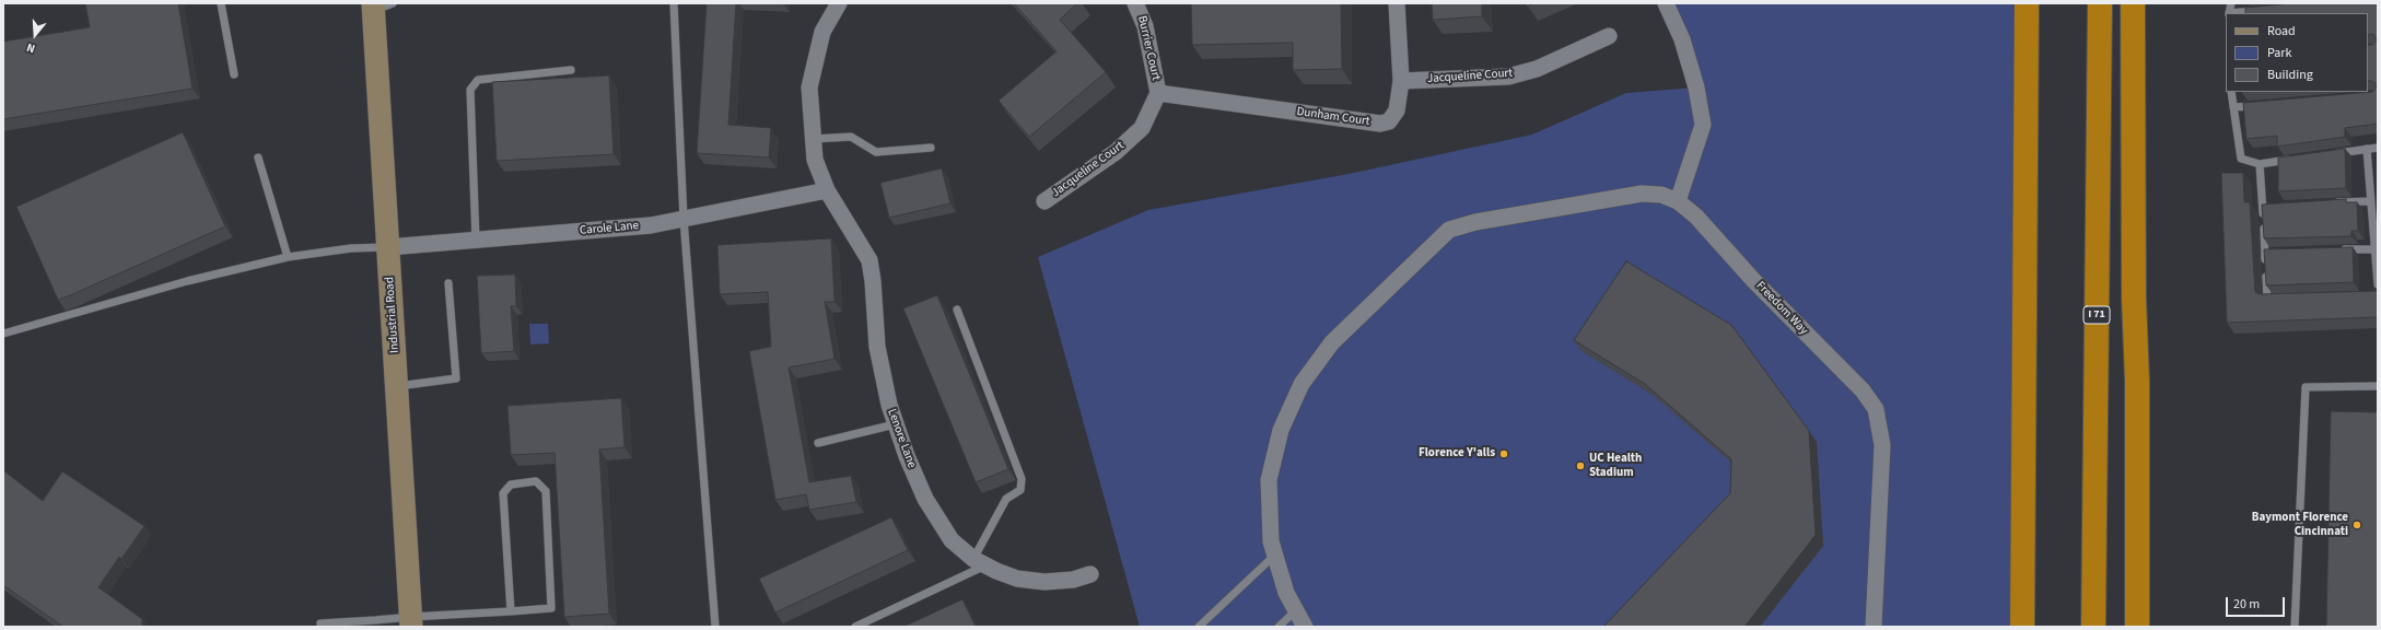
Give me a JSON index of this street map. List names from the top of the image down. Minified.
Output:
{"streets":{"highway":["I 71"],"main road":["Industrial Road"],"street":["Burrier Court","Jacqueline Court","Dunham Court","Carole Lane","Freedom Way","Lenore Lane"]},"crossings":[["Burrier Court","Jacqueline Court"],["Burrier Court","Dunham Court"],["Jacqueline Court","Dunham Court"],["Carole Lane","Industrial Road"],["Carole Lane","Lenore Lane"]],"places":["Florence Y'alls","UC Health Stadium","Baymont Florence Cincinnati"],"legend":["Road","Park","Building"],"scale_bar":"20 m","north":"bottom"}
